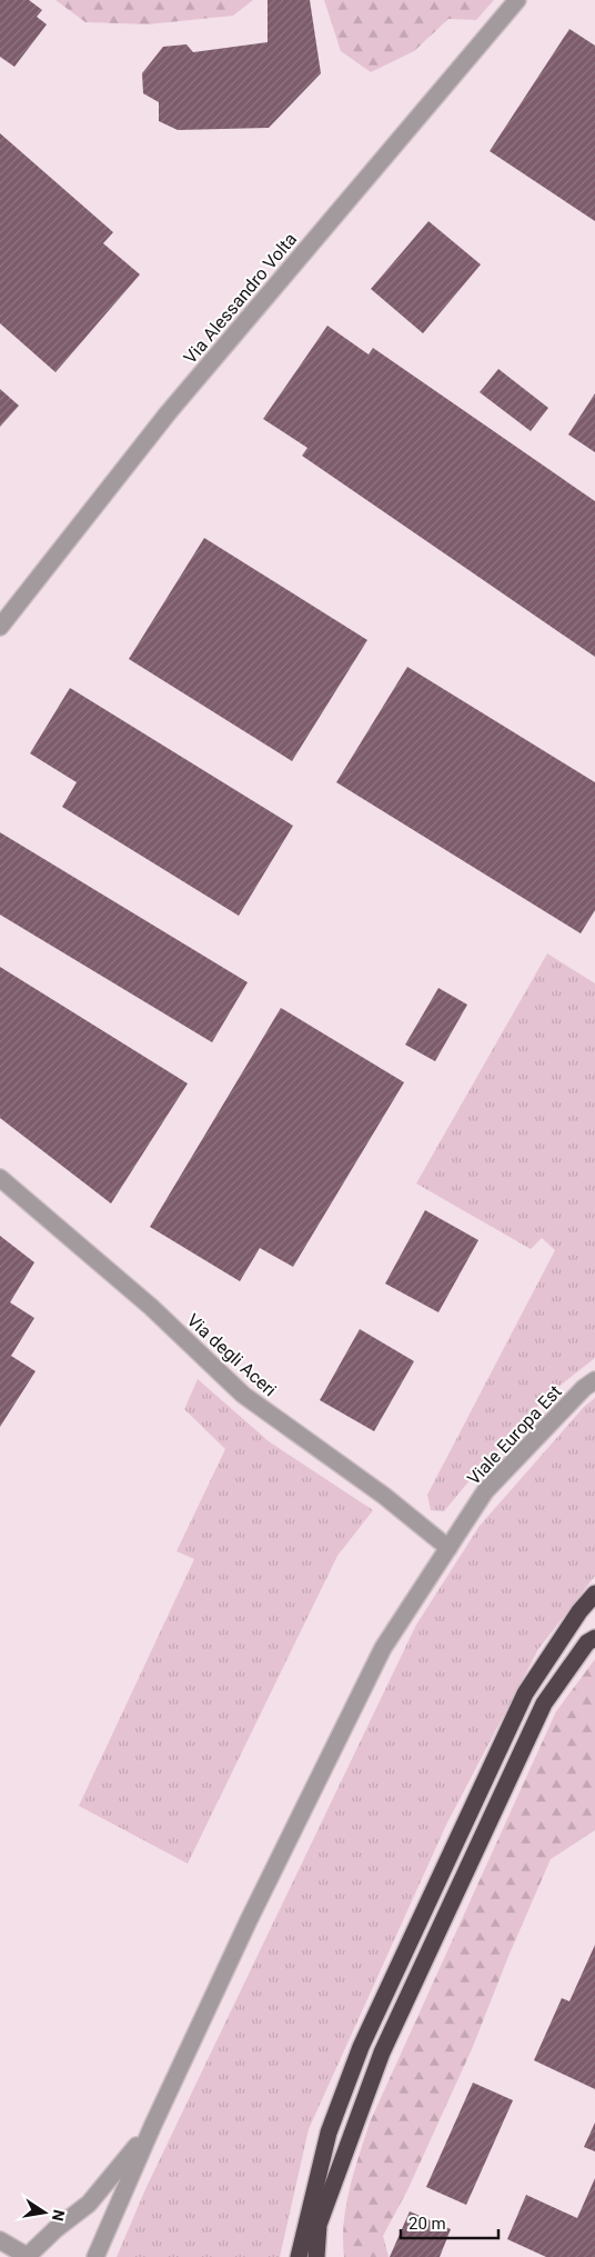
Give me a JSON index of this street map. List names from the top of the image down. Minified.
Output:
{"streets":{"street":["Via Alessandro Volta","Via degli Aceri","Viale Europa Est"]},"crossings":[["Via degli Aceri","Viale Europa Est"]],"scale_bar":"20 m","north":"right"}
